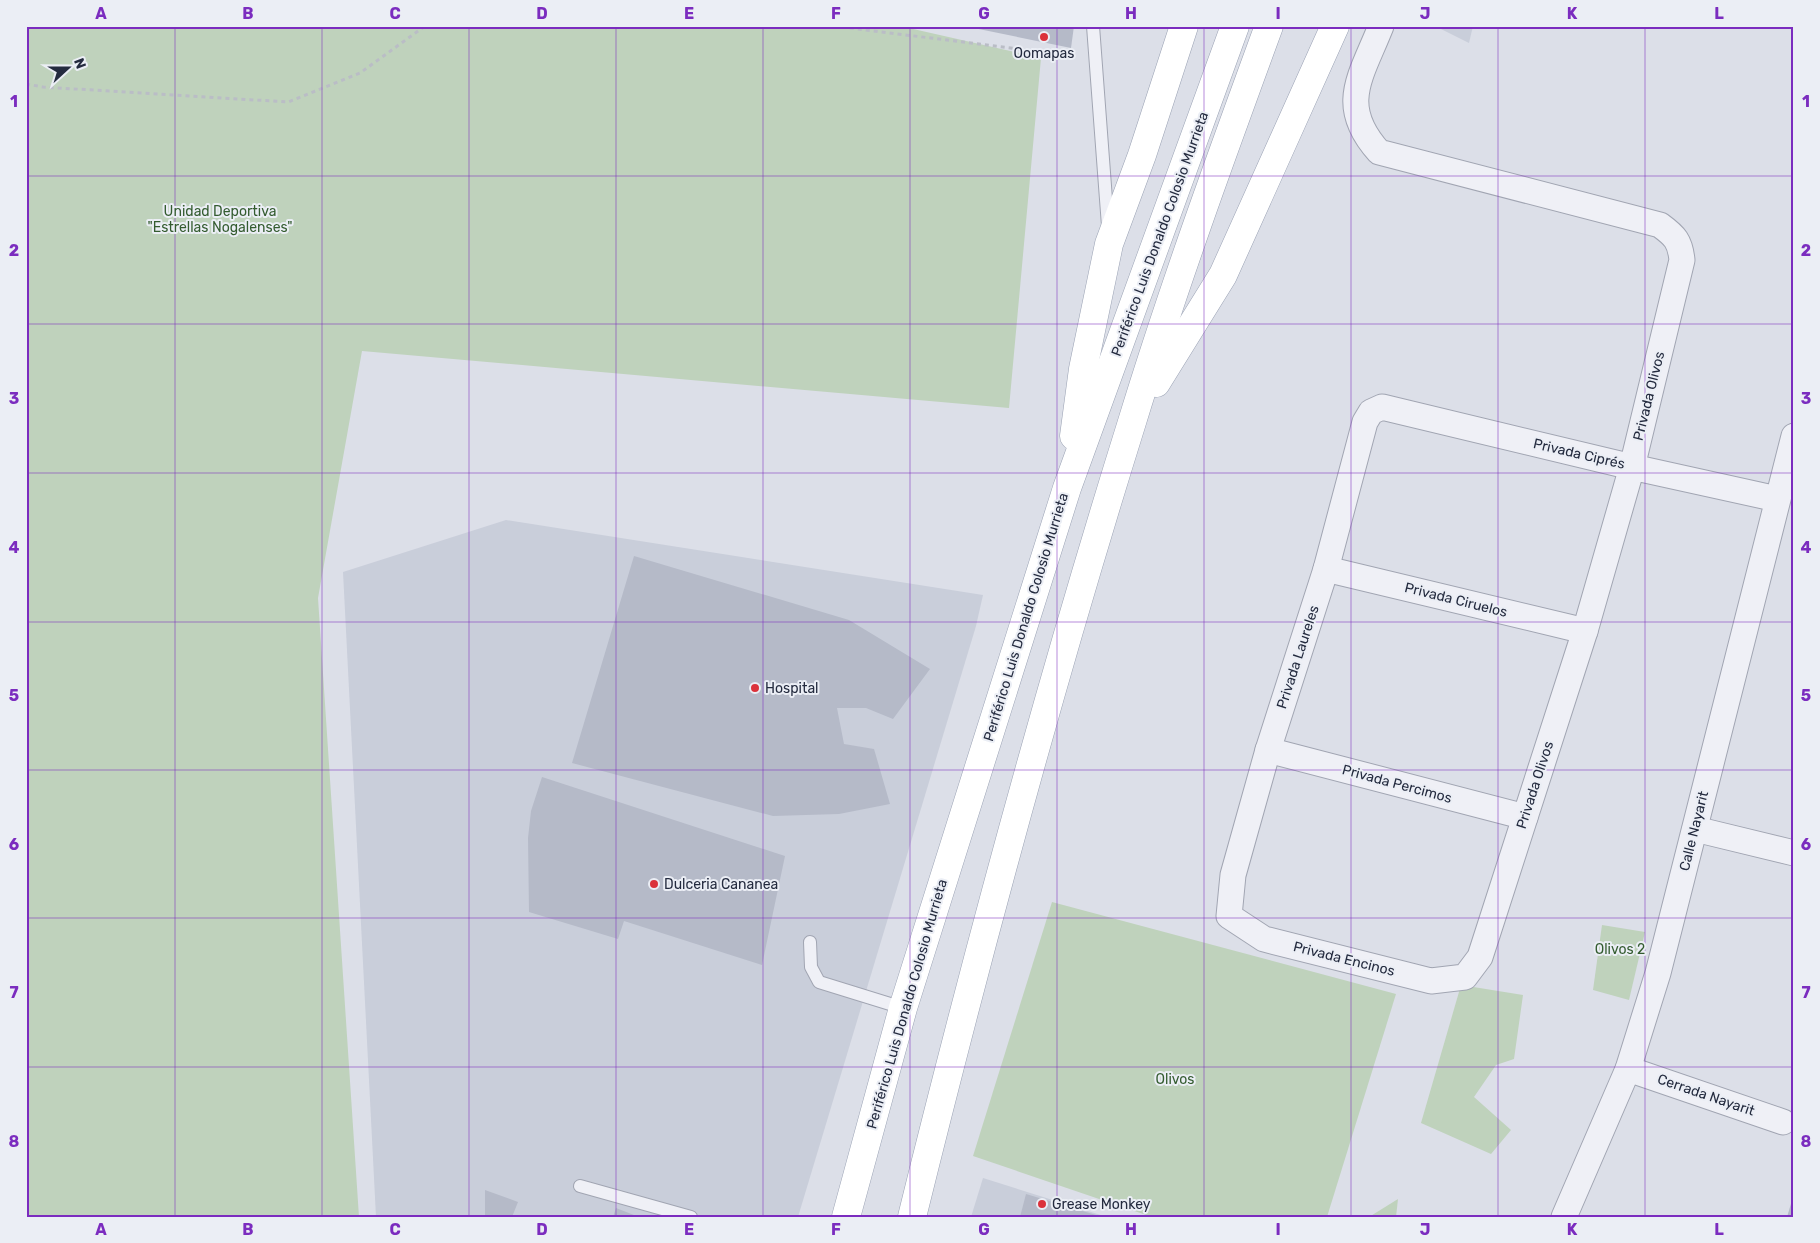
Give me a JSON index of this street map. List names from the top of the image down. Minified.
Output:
{"streets":{"main road":["Periférico Luis Donaldo Colosio Murrieta"],"street":["Privada Olivos","Privada Ciprés","Privada Ciruelos","Privada Laureles","Privada Percimos","Calle Nayarit","Privada Encinos","Cerrada Nayarit"]},"crossings":[["Privada Olivos","Privada Ciprés"],["Privada Olivos","Privada Ciruelos"],["Privada Olivos","Privada Percimos"],["Privada Olivos","Privada Encinos"],["Privada Ciprés","Privada Laureles"],["Privada Ciprés","Calle Nayarit"],["Privada Ciruelos","Privada Laureles"],["Privada Laureles","Privada Percimos"],["Privada Laureles","Privada Encinos"],["Calle Nayarit","Cerrada Nayarit"]],"parks":["Unidad Deportiva \"Estrellas Nogalenses\"","Olivos 2","Olivos"],"places":["Oomapas","Hospital","Dulceria Cananea","Grease Monkey"],"north":"right","grid":{"columns":["A","B","C","D","E","F","G","H","I","J","K","L"],"rows":["1","2","3","4","5","6","7","8"]}}
